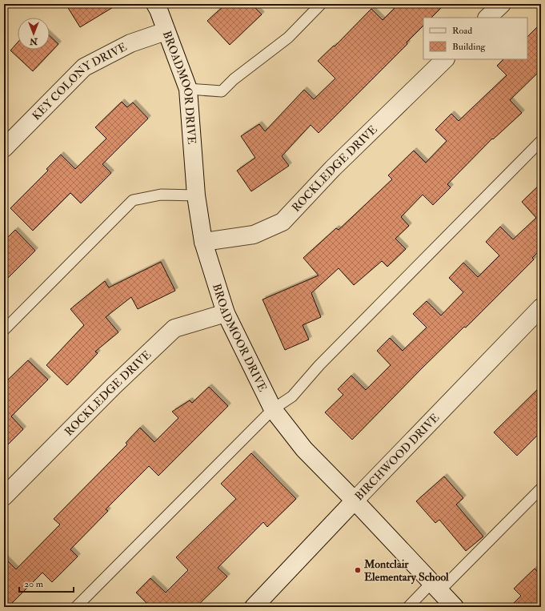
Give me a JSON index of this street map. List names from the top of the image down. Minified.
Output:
{"streets":{"street":["KEY COLONY DRIVE","BROADMOOR DRIVE","ROCKLEDGE DRIVE","BIRCHWOOD DRIVE"]},"crossings":[["KEY COLONY DRIVE","BROADMOOR DRIVE"],["BROADMOOR DRIVE","ROCKLEDGE DRIVE"],["BROADMOOR DRIVE","BIRCHWOOD DRIVE"]],"places":["Montclair Elementary School"],"legend":["Road","Building"],"scale_bar":"20 m","north":"bottom"}
